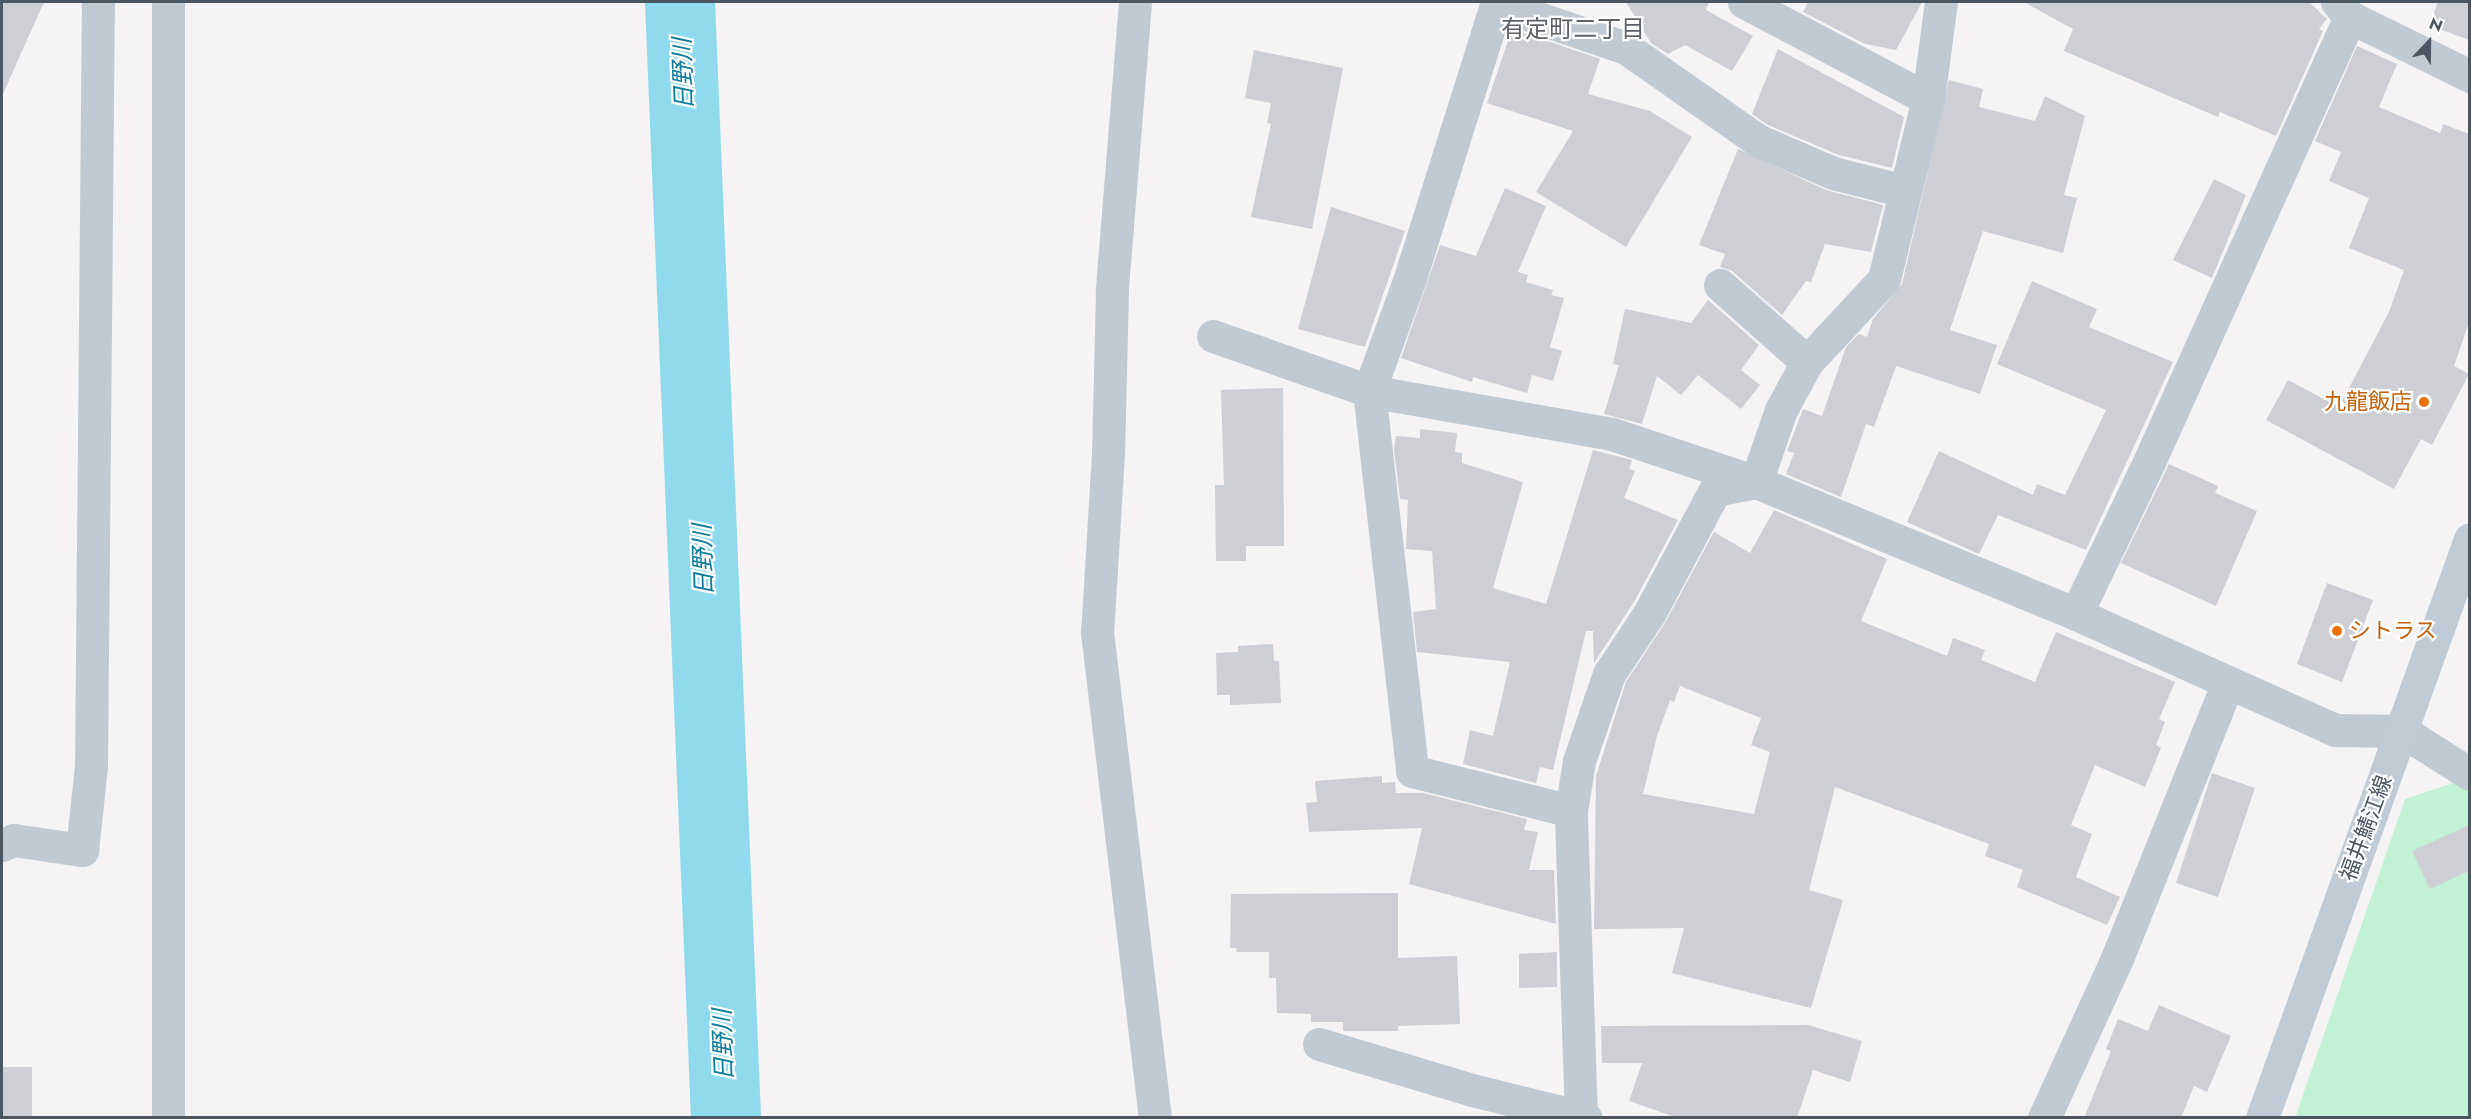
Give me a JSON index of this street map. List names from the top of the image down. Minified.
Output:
{"streets":{"main road":["福井鯖江線"]},"districts":["有定町二丁目"],"water":["日野川"],"places":["九龍飯店","シトラス"],"north":"top"}
